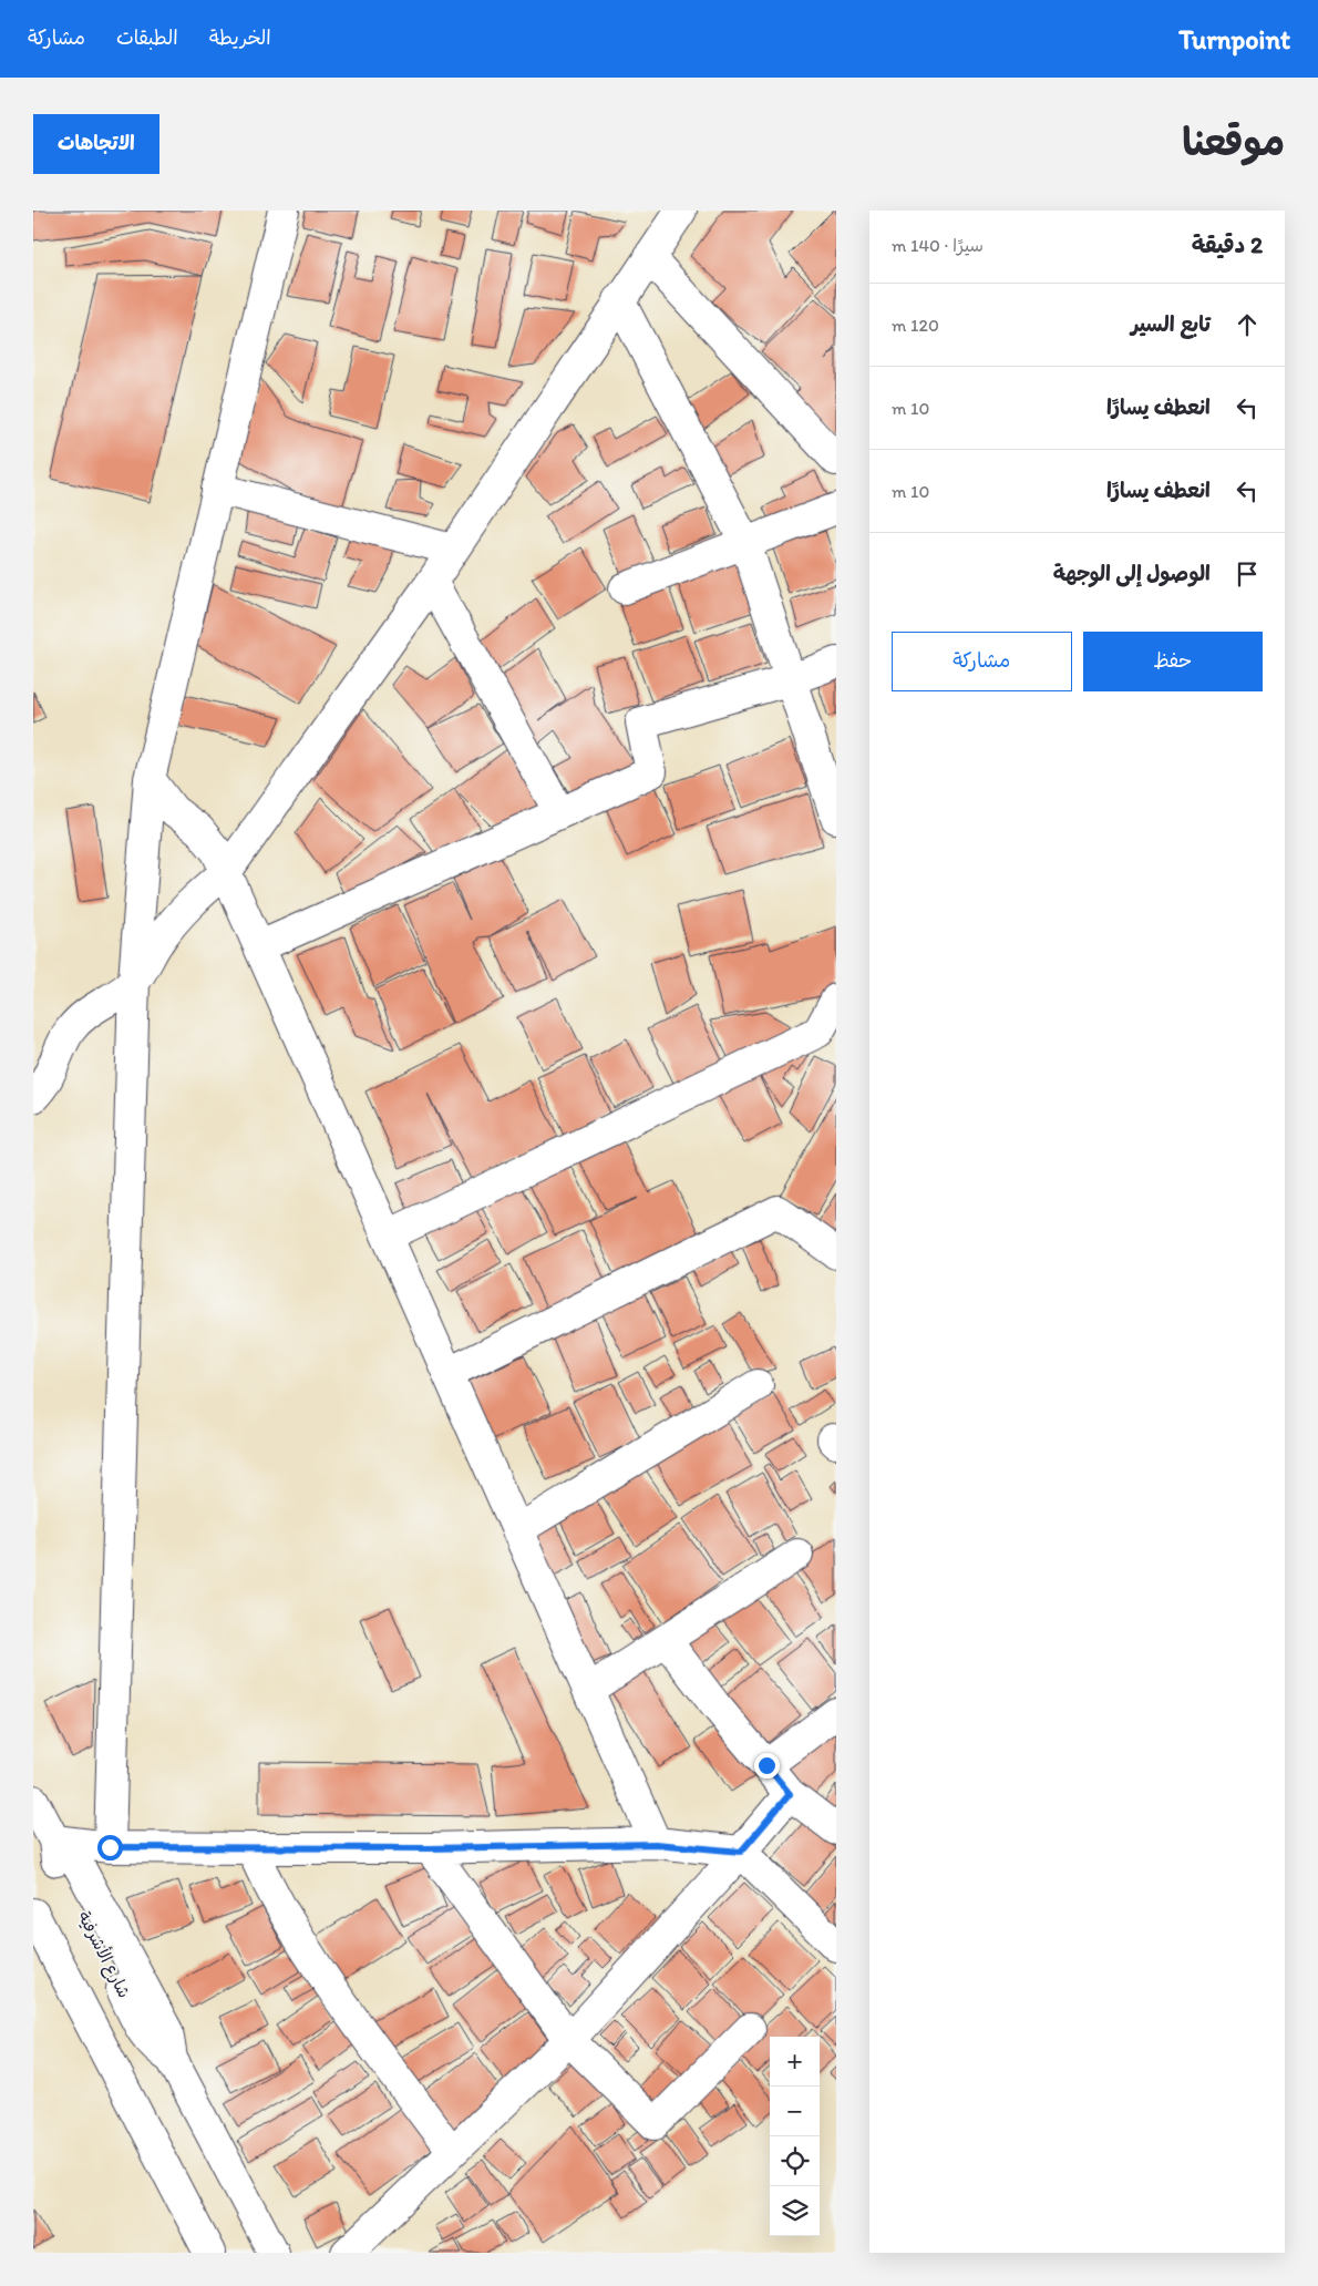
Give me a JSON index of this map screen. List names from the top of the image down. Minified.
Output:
{"streets":{"street":["شارع الأشرفية"]},"page":{"header":"Turnpoint","nav":["الخريطة","الطبقات","مشاركة"],"title":"موقعنا","buttons":["الاتجاهات",["حفظ","مشاركة"]],"heading":["2 دقيقة","سيرًا · 140 m"],"list":[["تابع السير","120 m"],["انعطف يسارًا","10 m"],["انعطف يسارًا","10 m"],"الوصول إلى الوجهة"],"map_buttons":["+","−"]}}
